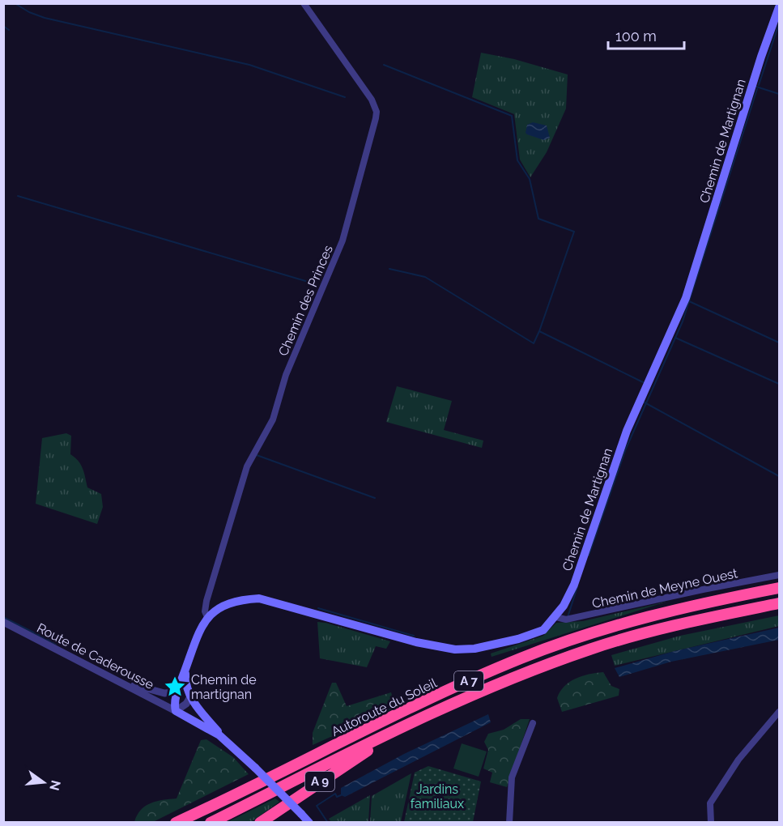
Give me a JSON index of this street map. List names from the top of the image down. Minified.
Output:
{"streets":{"highway":["A 7","Autoroute du Soleil","A 9"],"main road":["Chemin de Martignan","Route de Caderousse"],"street":["Chemin des Princes","Chemin de Meyne Ouest"]},"crossings":[["Chemin de Martignan","Chemin des Princes"],["Chemin de Martignan","Chemin de Meyne Ouest"],["Autoroute du Soleil","A 9"]],"parks":["Jardins familiaux"],"places":{"place":["Chemin de martignan"]},"scale_bar":"100 m","north":"right"}
